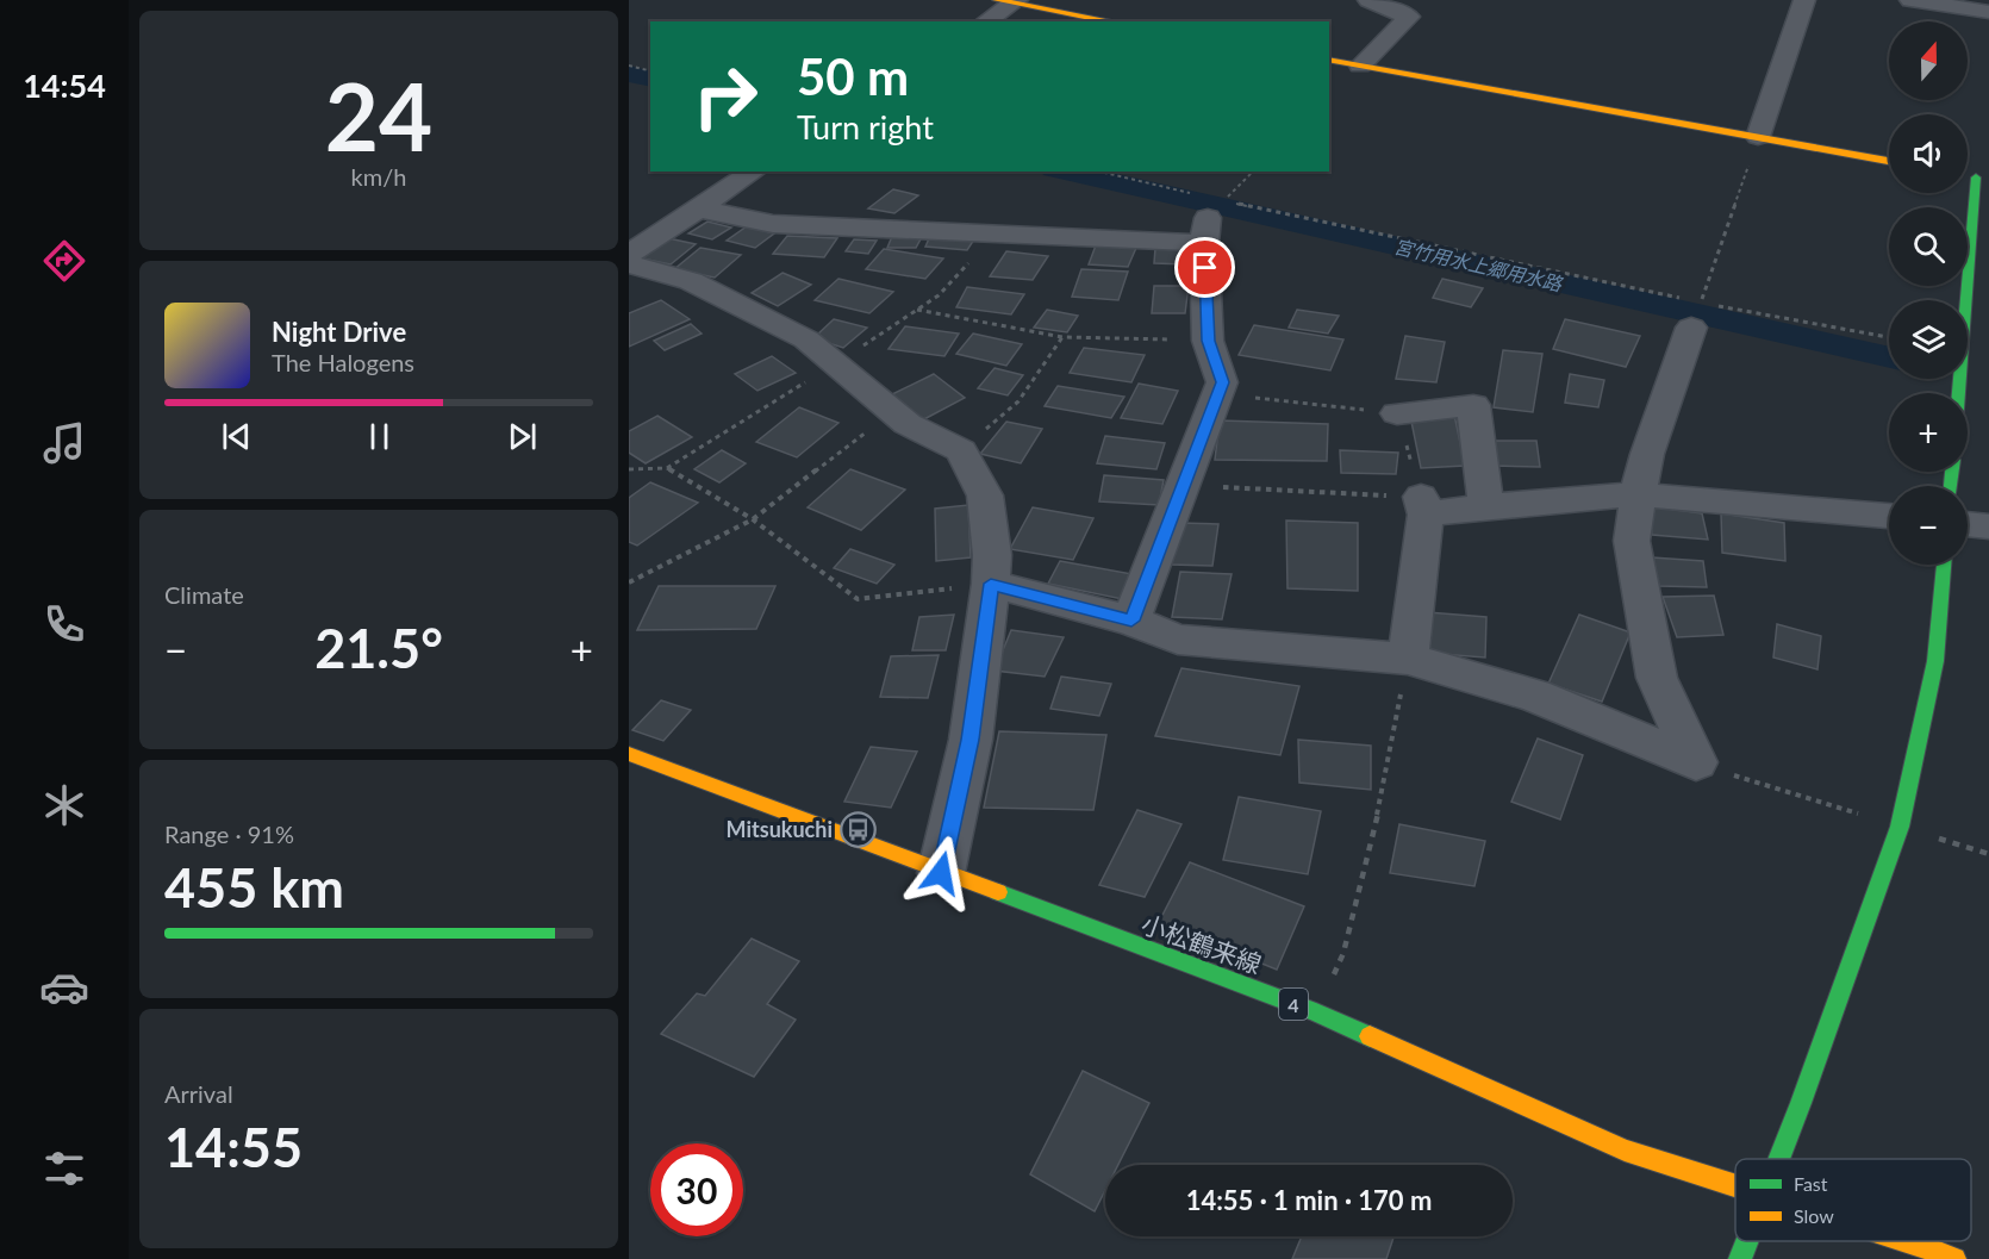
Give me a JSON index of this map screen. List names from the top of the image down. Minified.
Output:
{"streets":{"street":["小松鶴来線","4"]},"water":["宮竹用水上郷用水路"],"places":{"bus stop":["Mitsukuchi"]},"legend":["Fast","Slow"],"north":"top","page":{"tabs":"14:54","tile":[["24","km/h"],"Climate",["Range · 91%","455 km"],["Arrival","14:55"]],"map_buttons":["+","−"],"turn":["50 m","Turn right"],"song":["Night Drive","The Halogens"],"heat":["−","21.5°","+"],"limit":"30","trip":"14:55 · 1 min · 170 m"}}
